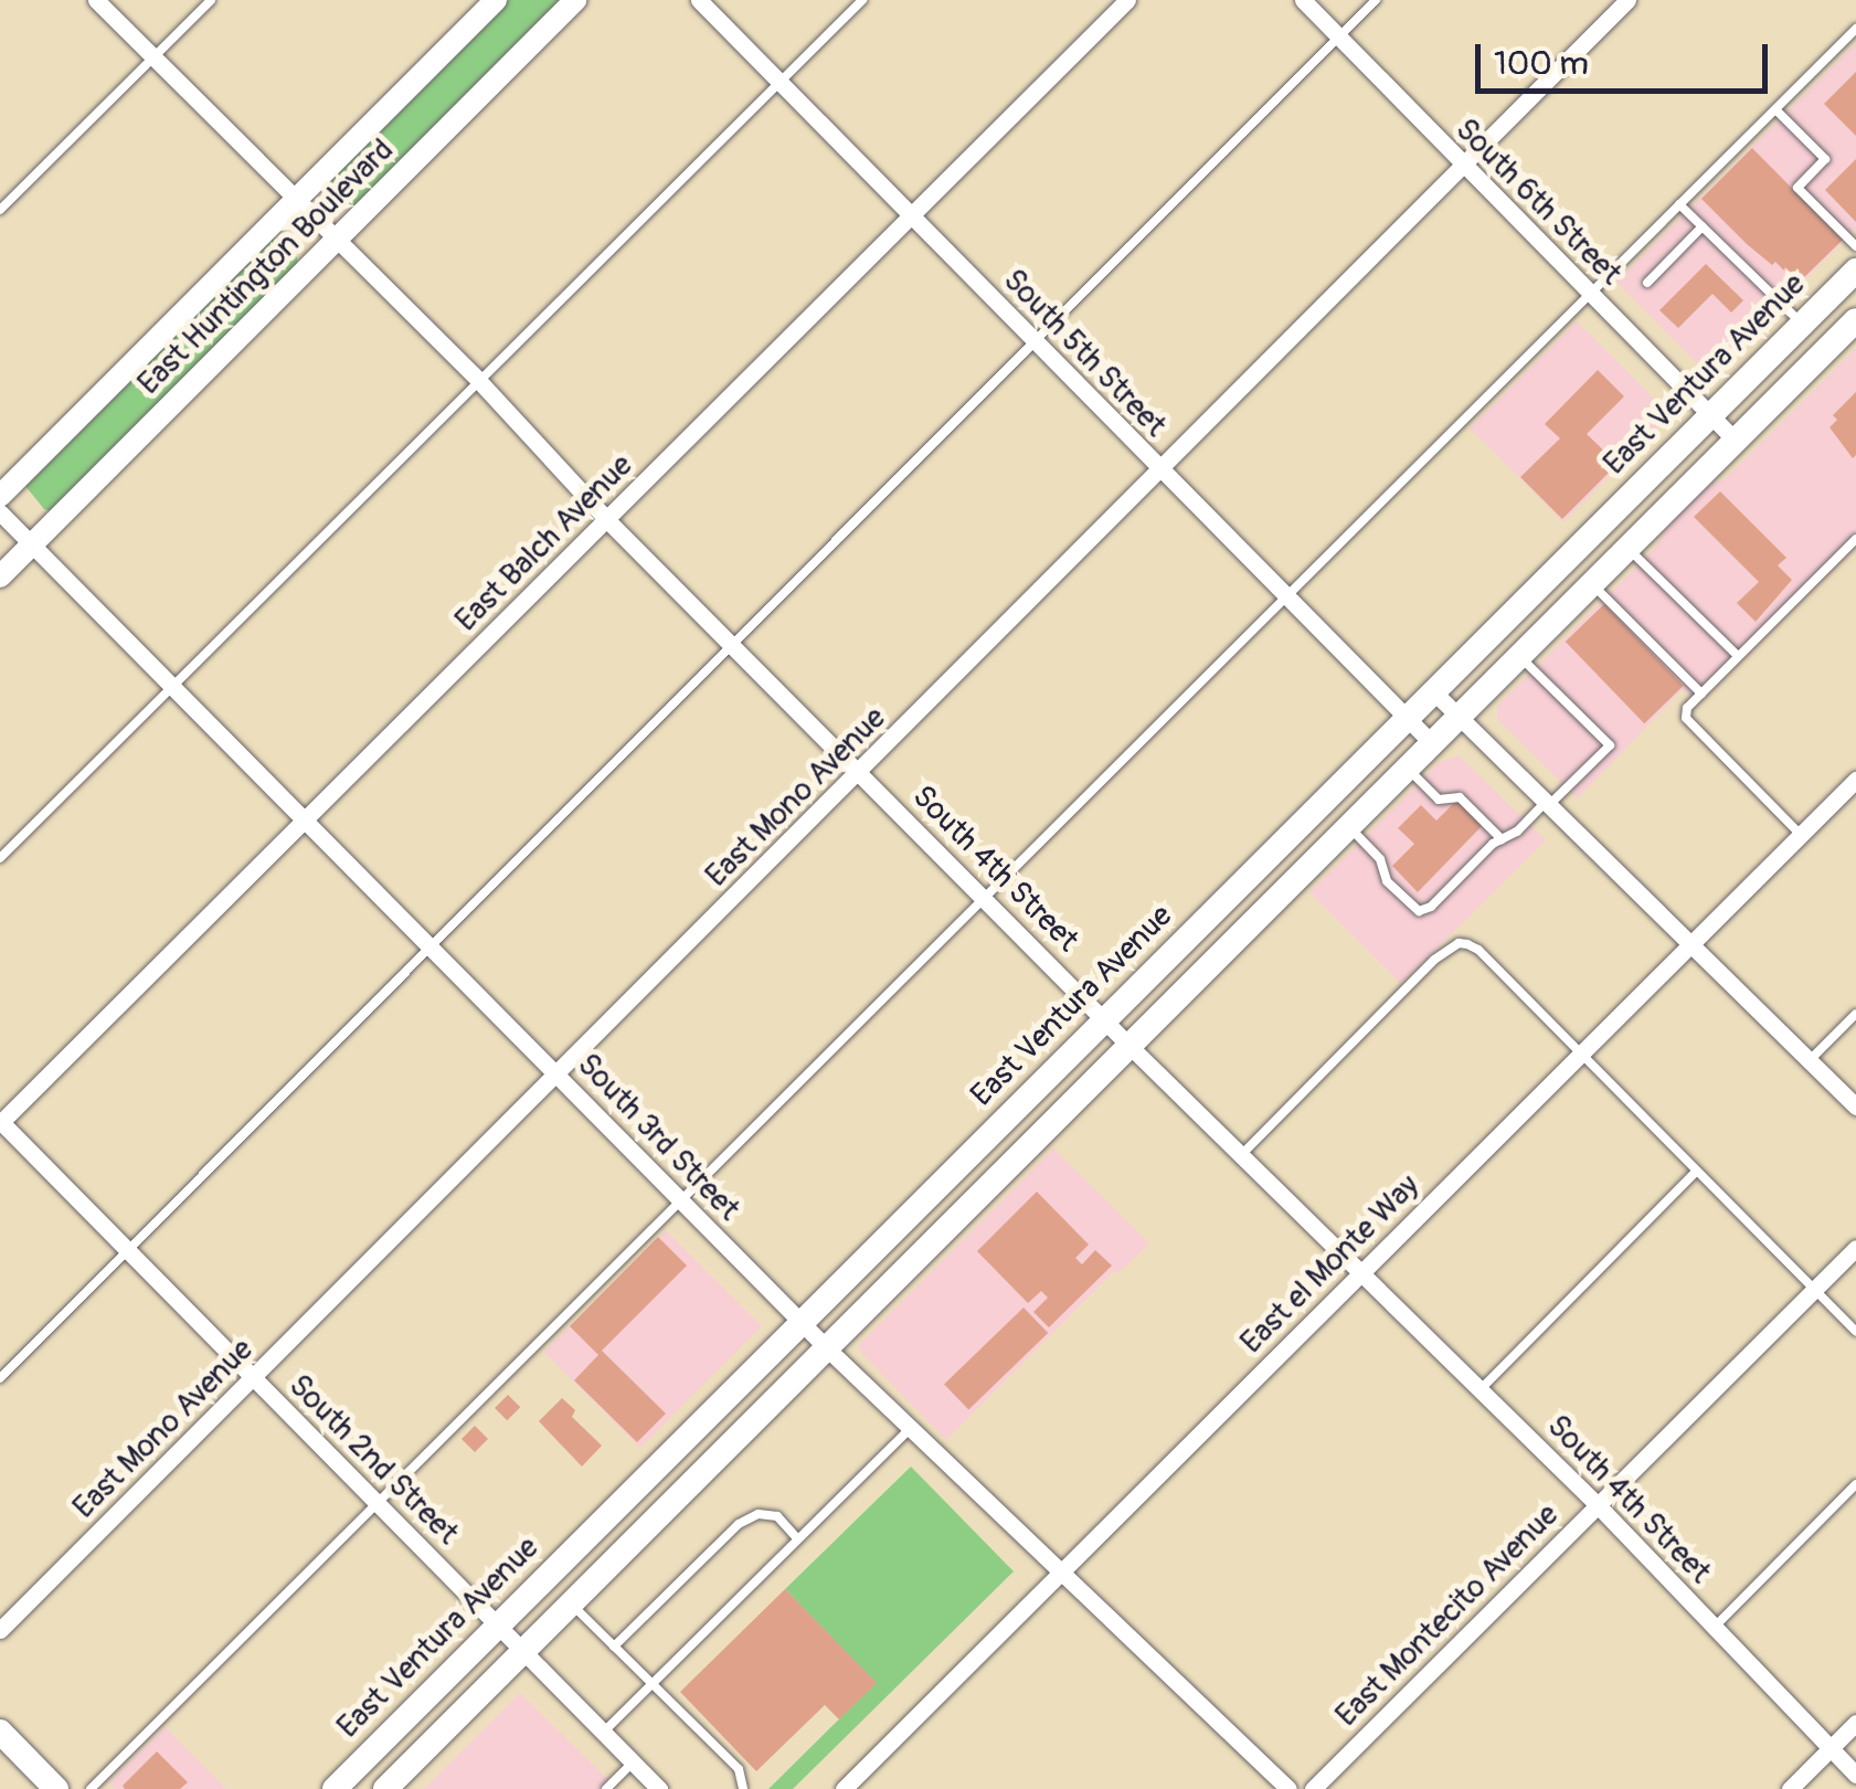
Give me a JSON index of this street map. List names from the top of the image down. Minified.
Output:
{"streets":{"main road":["East Ventura Avenue"],"street":["South 6th Street","East Huntington Boulevard","South 5th Street","East Balch Avenue","East Mono Avenue","South 4th Street","South 3rd Street","East el Monte Way","South 2nd Street","East Montecito Avenue"]},"crossings":[["South 6th Street","East Ventura Avenue"],["South 6th Street","East Mono Avenue"],["East Huntington Boulevard","South 4th Street"],["East Huntington Boulevard","South 3rd Street"],["South 5th Street","East Ventura Avenue"],["South 5th Street","East Balch Avenue"],["South 5th Street","East Mono Avenue"],["East Ventura Avenue","South 4th Street"],["East Ventura Avenue","South 3rd Street"],["East Ventura Avenue","South 2nd Street"],["East Balch Avenue","South 4th Street"],["East Balch Avenue","South 3rd Street"],["East Balch Avenue","South 2nd Street"],["East Mono Avenue","South 4th Street"],["East Mono Avenue","South 3rd Street"],["East Mono Avenue","South 2nd Street"],["South 4th Street","East el Monte Way"],["South 4th Street","East Montecito Avenue"],["South 3rd Street","East el Monte Way"]],"scale_bar":"100 m"}
